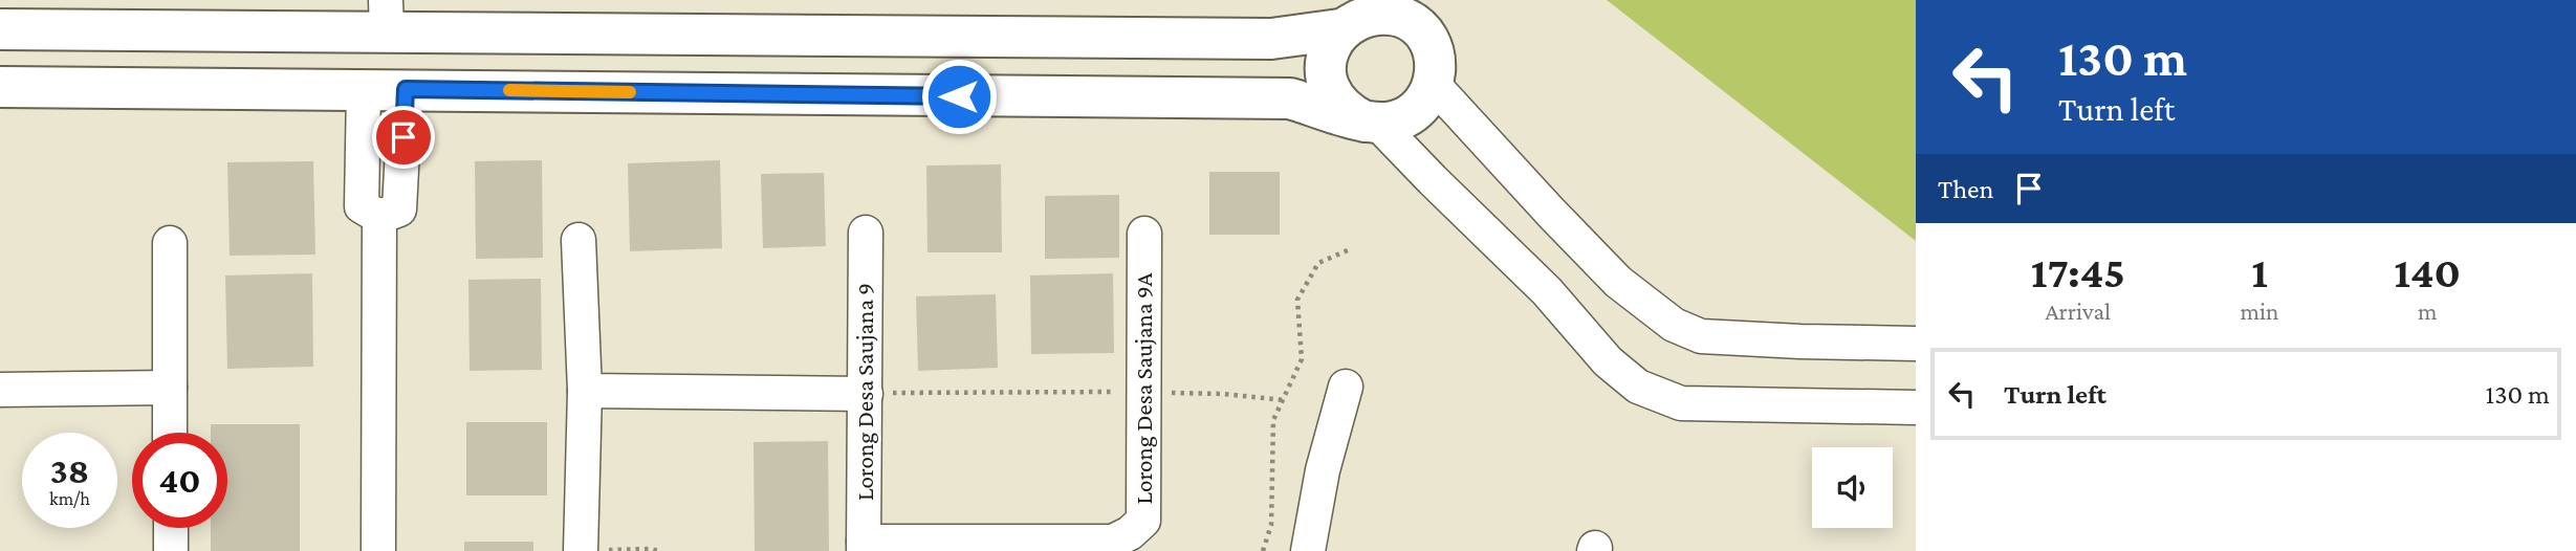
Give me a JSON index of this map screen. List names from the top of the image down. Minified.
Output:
{"streets":{"street":["Lorong Desa Saujana 9A","Lorong Desa Saujana 9"]},"crossings":[["Lorong Desa Saujana 9A","Lorong Desa Saujana 9"]],"page":{"turn":["130 m","Turn left"],"then":"Then","eta":["17:45","Arrival","1","min","140","m"],"list":[{"name":"Turn left","value":"130 m"}],"speed":"38 km/h","limit":"40"}}
